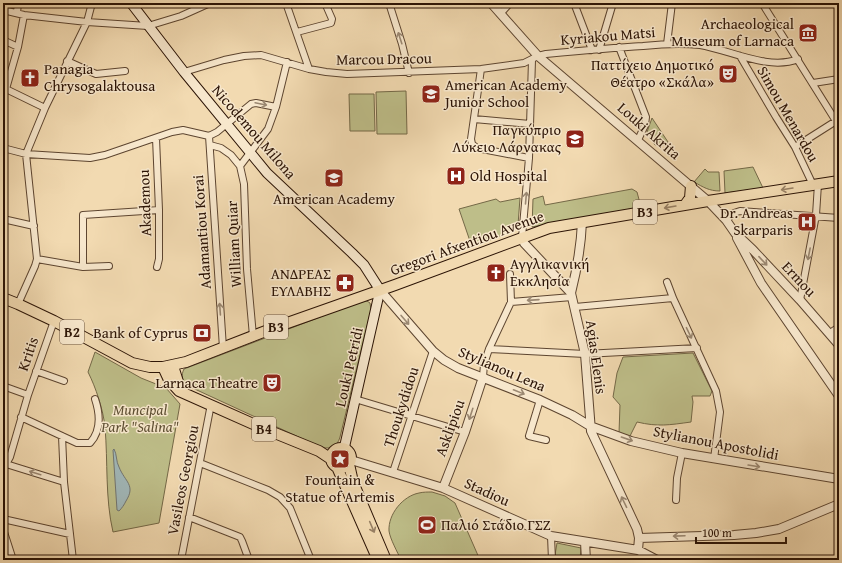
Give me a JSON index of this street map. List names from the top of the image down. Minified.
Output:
{"streets":{"main road":["Nicodemou Milona","B3","Gregori Afxentiou Avenue","B2","Louki Petridi","B4"],"street":["Kyriakou Matsi","Marcou Dracou","Simou Menardou","Louki Akrita","Akademou","Adamantiou Korai","William Quiar","Ermou","Kritis","Agias Elenis","Stylianou Lena","Thoukydidou","Asklipiou","Stylianou Apostolidi","Vasileos Georgiou","Stadiou"]},"crossings":[["Kyriakou Matsi","Marcou Dracou"],["Kyriakou Matsi","Simou Menardou"],["Kyriakou Matsi","Louki Akrita"],["Marcou Dracou","Louki Akrita"],["Marcou Dracou","Nicodemou Milona"],["Simou Menardou","Gregori Afxentiou Avenue"],["Louki Akrita","Gregori Afxentiou Avenue"],["Louki Akrita","Ermou"],["Nicodemou Milona","Gregori Afxentiou Avenue"],["Nicodemou Milona","Louki Petridi"],["Nicodemou Milona","Stylianou Lena"],["Adamantiou Korai","Gregori Afxentiou Avenue"],["Gregori Afxentiou Avenue","William Quiar"],["Gregori Afxentiou Avenue","B2"],["Gregori Afxentiou Avenue","Agias Elenis"],["Gregori Afxentiou Avenue","Louki Petridi"],["Gregori Afxentiou Avenue","Stylianou Lena"],["Gregori Afxentiou Avenue","B4"],["B2","Kritis"],["B2","B4"],["Agias Elenis","Stylianou Lena"],["Agias Elenis","Stylianou Apostolidi"],["Louki Petridi","Stylianou Lena"],["Louki Petridi","B4"],["Louki Petridi","Stadiou"],["Stylianou Lena","Thoukydidou"],["Stylianou Lena","Asklipiou"],["Stylianou Lena","Stylianou Apostolidi"],["Thoukydidou","Stadiou"],["Asklipiou","Stadiou"],["B4","Vasileos Georgiou"],["B4","Stadiou"]],"one_way":["Adamantiou Korai","Agias Elenis","Stylianou Lena","Asklipiou"],"parks":["Muncipal Park \"Salina\""],"places":{"museum":["Archaeological Museum of Larnaca"],"theatre":["Παττίχειο Δημοτικό Θέατρο «Σκάλα»","Larnaca Theatre"],"church":["Panagia Chrysogalaktousa","Αγγλικανική Εκκλησία"],"school or university":["American Academy Junior School","Παγκύπριο Λύκειο Λάρνακας","American Academy"],"hospital":["Old Hospital","Dr. Andreas Skarparis"],"pharmacy":["ΑΝΔΡΕΑΣ ΕΥΛΑΒΗΣ"],"bank":["Bank of Cyprus"],"place":["Fountain & Statue of Artemis"],"sports":["Παλιό Στάδιο ΓΣΖ"]},"scale_bar":"100 m"}
